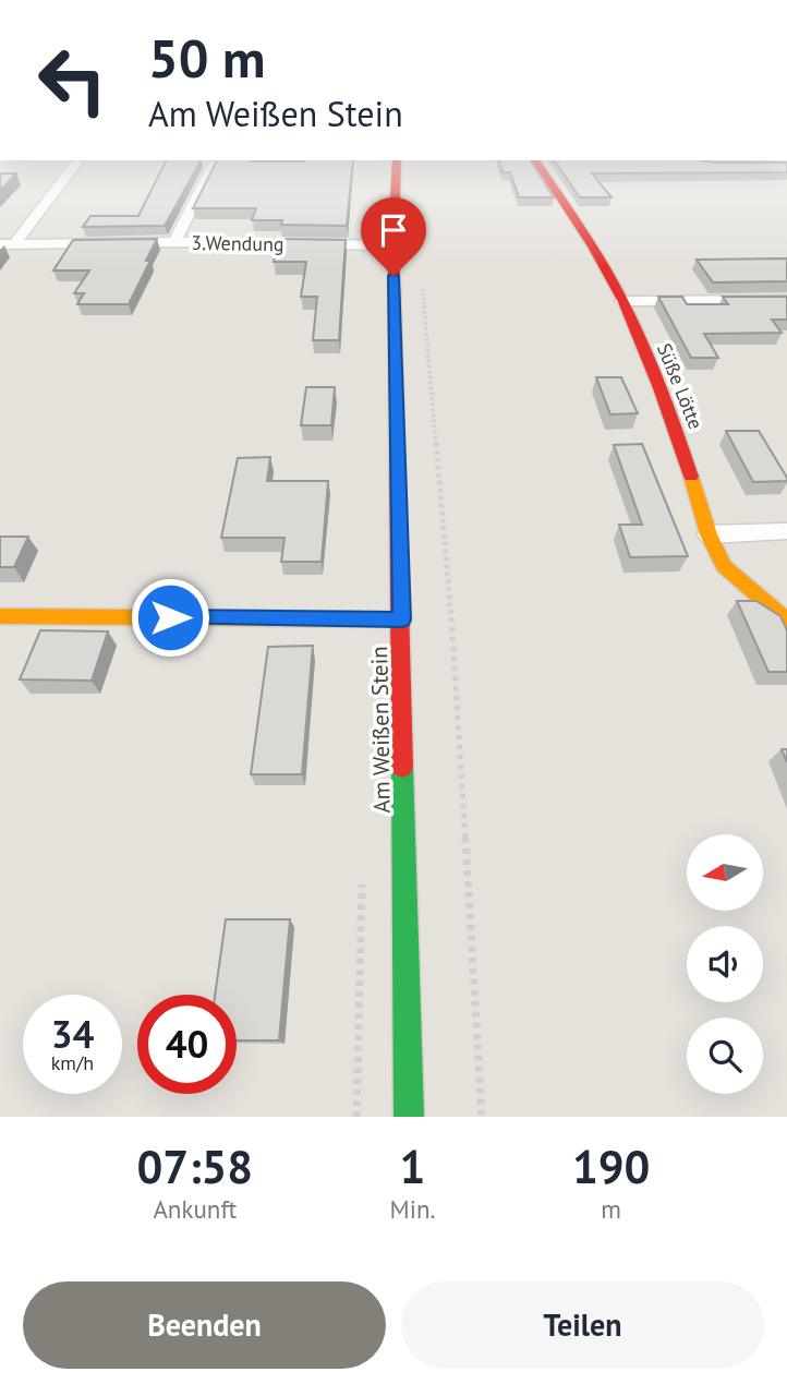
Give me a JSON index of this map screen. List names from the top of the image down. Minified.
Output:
{"streets":{"street":["3.Wendung","Süße Lötte","Am Weißen Stein"]},"crossings":[["3.Wendung","Am Weißen Stein"]],"north":"left","page":{"turn":["50 m","Am Weißen Stein"],"speed":"34 km/h","limit":"40","eta":["07:58","Ankunft","1","Min.","190","m"],"buttons":["Beenden","Teilen"]}}
